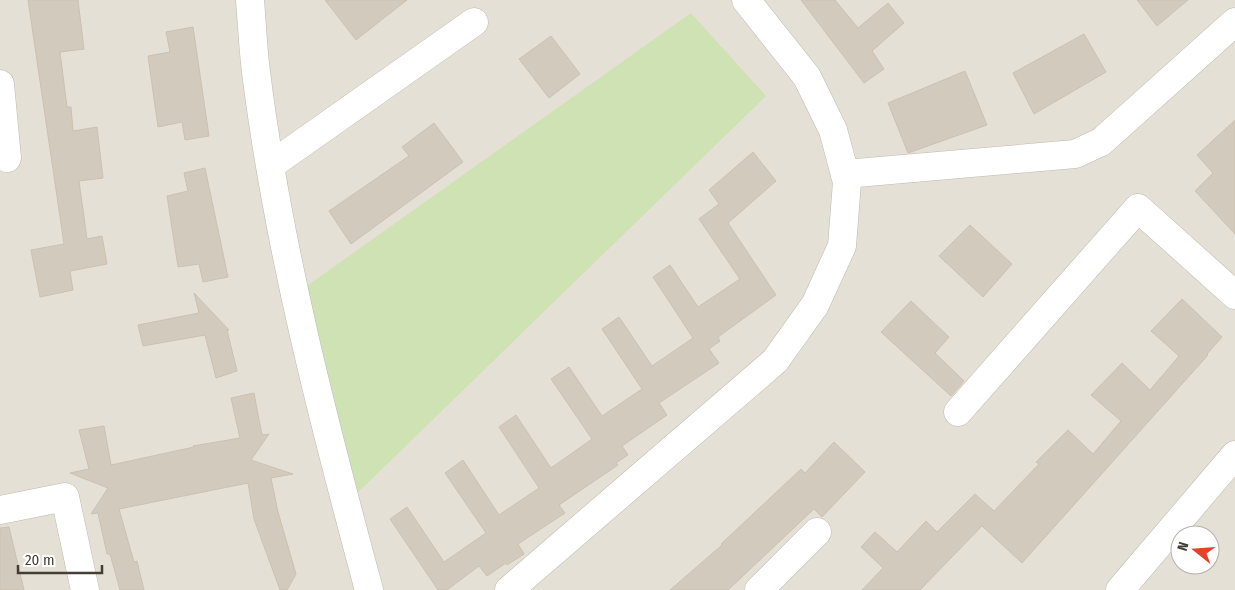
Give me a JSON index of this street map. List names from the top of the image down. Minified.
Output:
{"scale_bar":"20 m","north":"left"}
